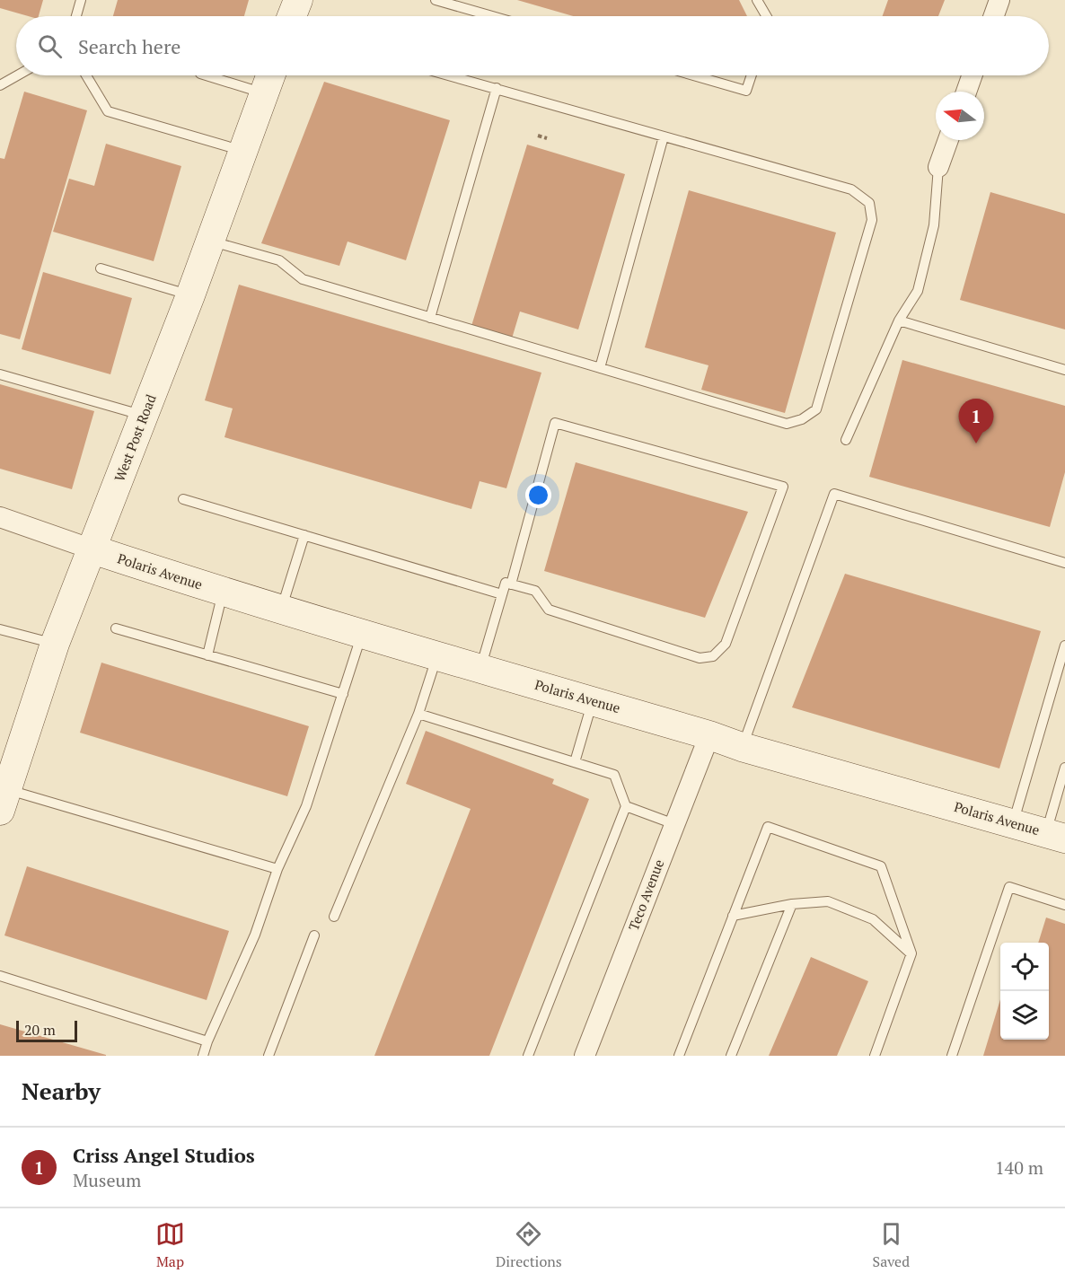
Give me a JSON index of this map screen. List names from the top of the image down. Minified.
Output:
{"streets":{"street":["West Post Road","Polaris Avenue","Teco Avenue"]},"crossings":[["West Post Road","Polaris Avenue"],["Polaris Avenue","Teco Avenue"]],"scale_bar":"20 m","north":"left","page":{"search":"Search here","pins":"1","scale":"20 m","heading":"Nearby","list":[{"mark":"1","name":"Criss Angel Studios","note":"Museum","value":"140 m"}],"nav":["Map","Directions","Saved"]}}
